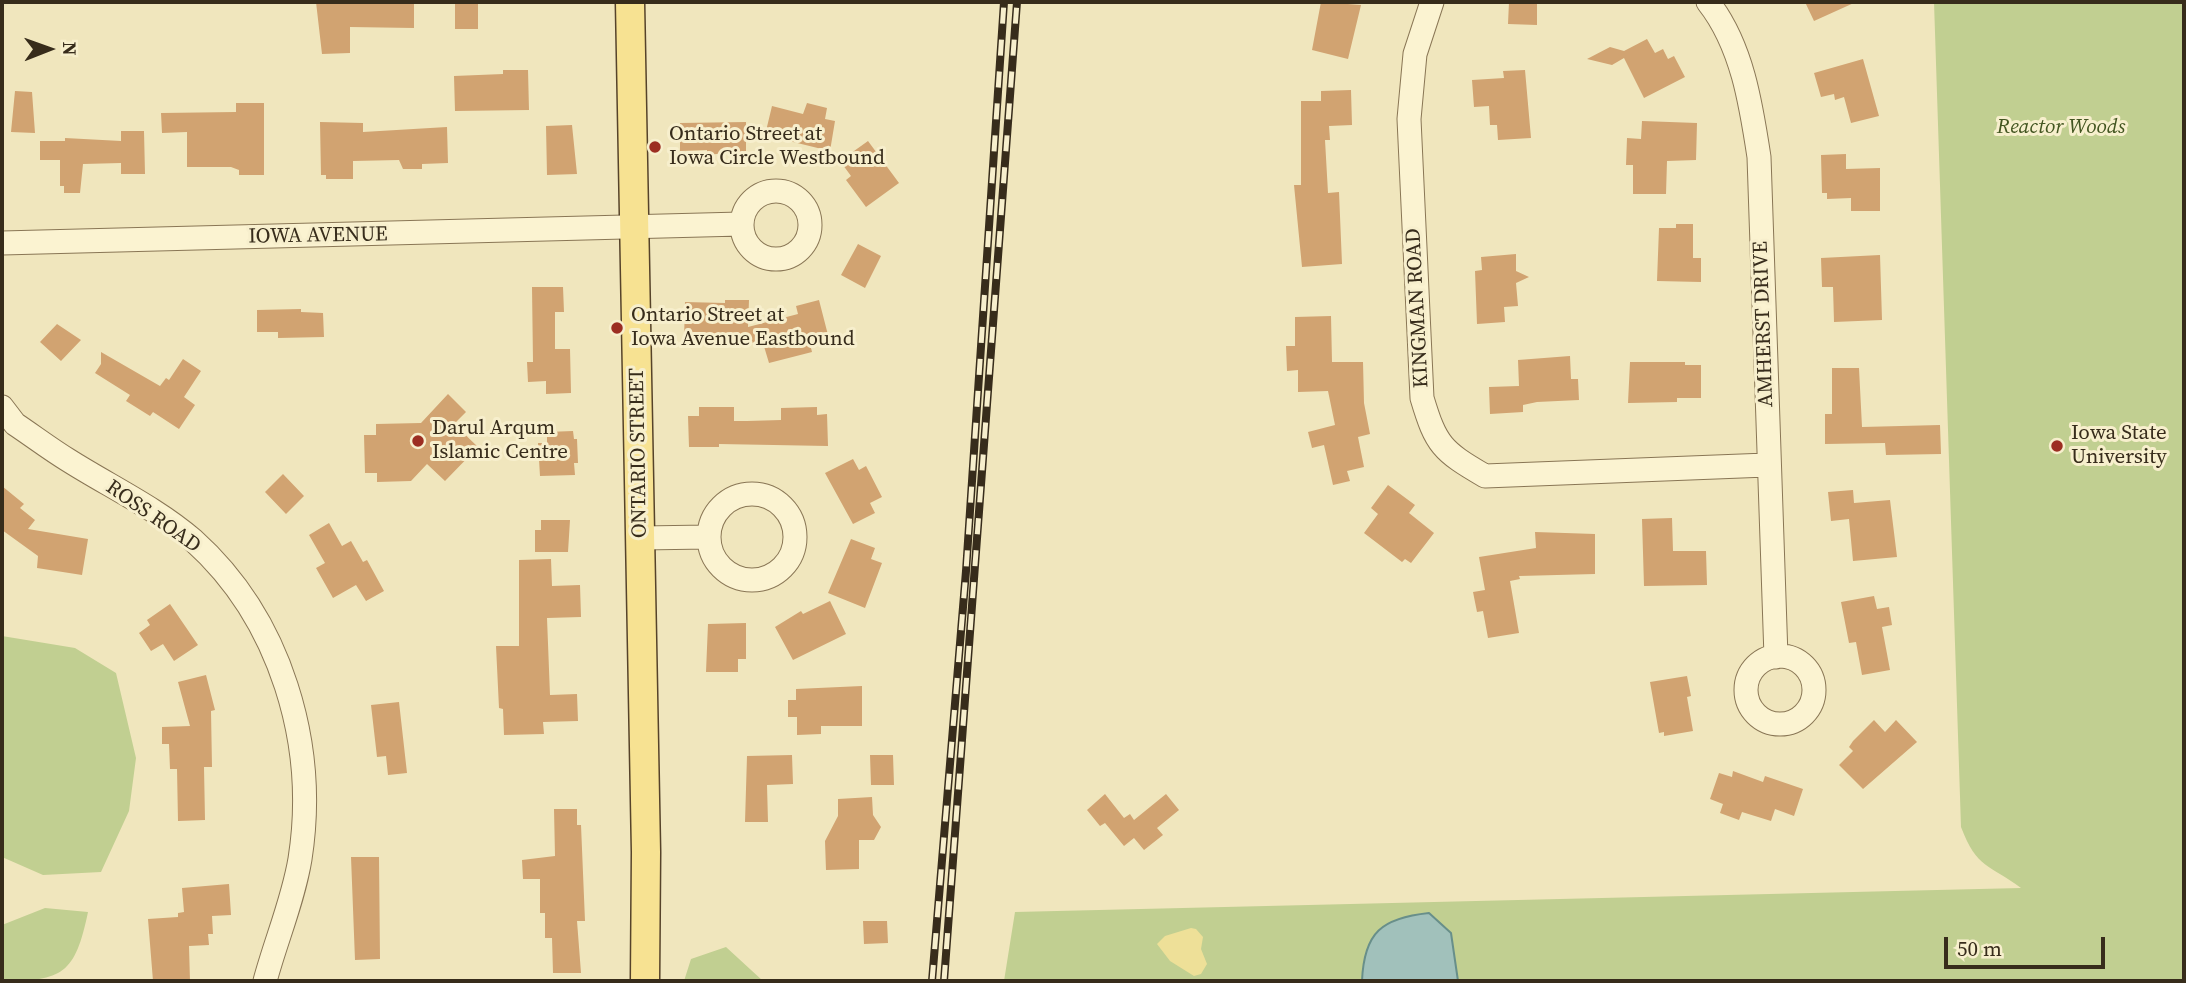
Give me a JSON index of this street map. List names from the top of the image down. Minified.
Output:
{"streets":{"main road":["ONTARIO STREET"],"street":["IOWA AVENUE","KINGMAN ROAD","AMHERST DRIVE","ROSS ROAD"]},"crossings":[["IOWA AVENUE","ONTARIO STREET"],["KINGMAN ROAD","AMHERST DRIVE"]],"parks":["Reactor Woods"],"places":["Ontario Street at Iowa Circle Westbound","Ontario Street at Iowa Avenue Eastbound","Darul Arqum Islamic Centre","Iowa State University"],"scale_bar":"50 m","north":"right"}
